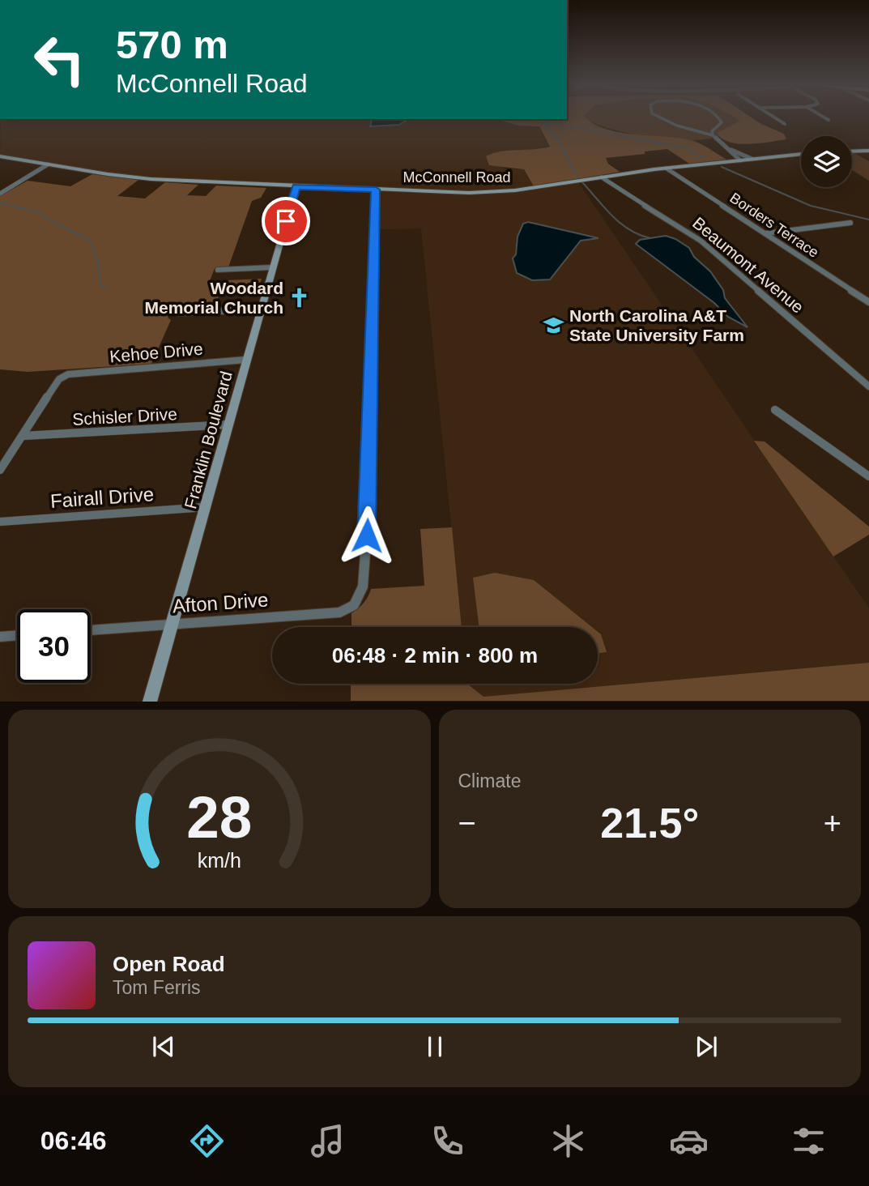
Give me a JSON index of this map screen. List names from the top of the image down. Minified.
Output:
{"streets":{"street":["McConnell Road","Borders Terrace","Beaumont Avenue","Kehoe Drive","Schisler Drive","Franklin Boulevard","Fairall Drive","Afton Drive"]},"crossings":[["McConnell Road","Borders Terrace"],["McConnell Road","Beaumont Avenue"],["McConnell Road","Franklin Boulevard"],["McConnell Road","Afton Drive"],["Kehoe Drive","Schisler Drive"],["Kehoe Drive","Franklin Boulevard"],["Schisler Drive","Franklin Boulevard"],["Franklin Boulevard","Fairall Drive"],["Franklin Boulevard","Afton Drive"]],"places":{"church":["Woodard Memorial Church"],"school or university":["North Carolina A&T State University Farm"]},"page":{"turn":["570 m","McConnell Road"],"limit":"30","trip":"06:48 · 2 min · 800 m","tile":"Climate","heat":["−","21.5°","+"],"song":["Open Road","Tom Ferris"],"tabs":"06:46","gauge":["28","km/h"]}}
